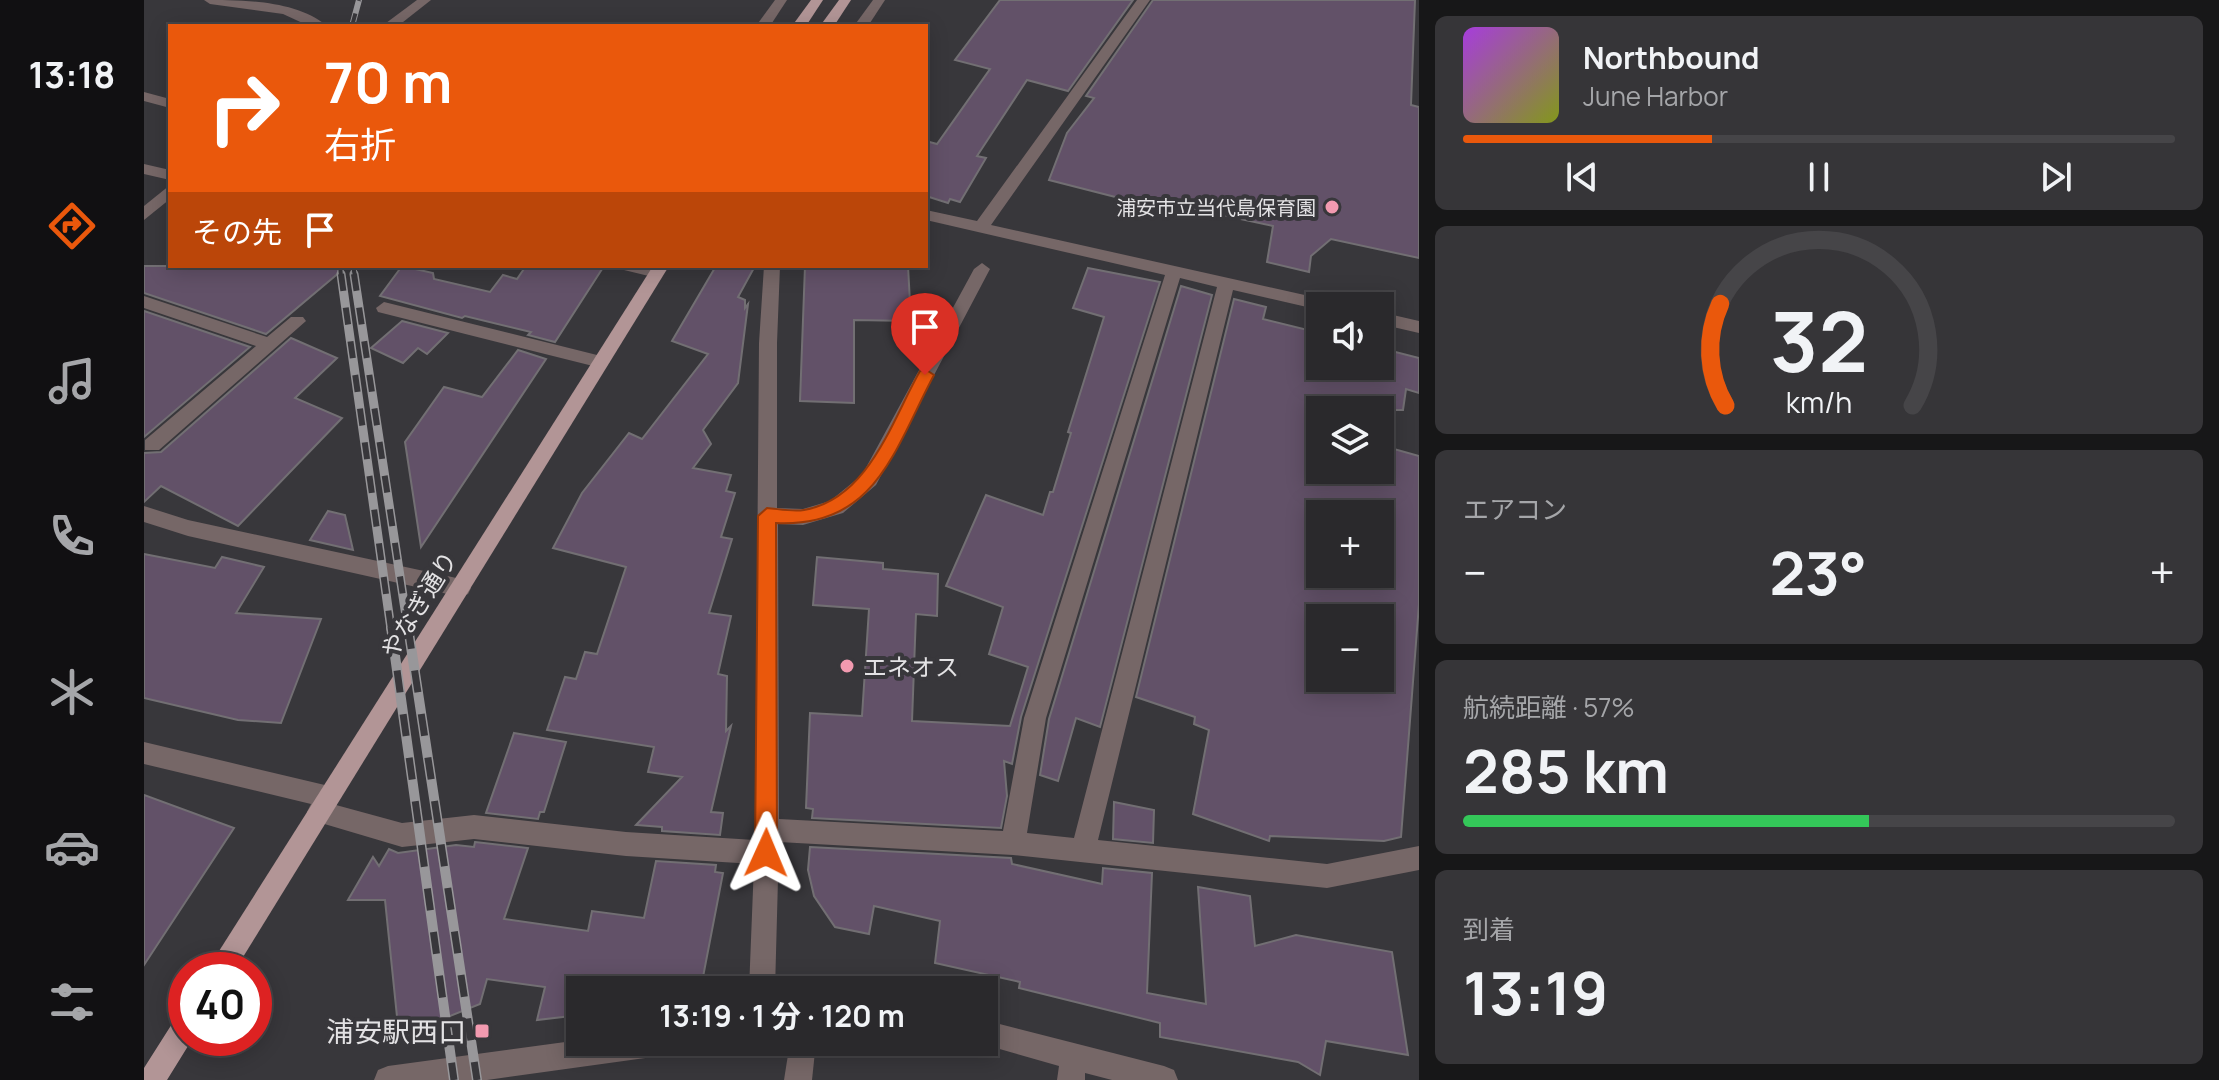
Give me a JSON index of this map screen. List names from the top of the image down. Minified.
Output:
{"streets":{"main road":["やなぎ通り"]},"places":{"other":["浦安市立当代島保育園","エネオス"],"transit":["浦安駅西口"]},"page":{"tabs":"13:18","turn":["70 m","右折"],"song":["Northbound","June Harbor"],"then":"その先","map_buttons":["+","−"],"tile":["エアコン",["航続距離 · 57%","285 km"],["到着","13:19"]],"heat":["−","23°","+"],"limit":"40","trip":"13:19 · 1 分 · 120 m","gauge":["32","km/h"]}}
